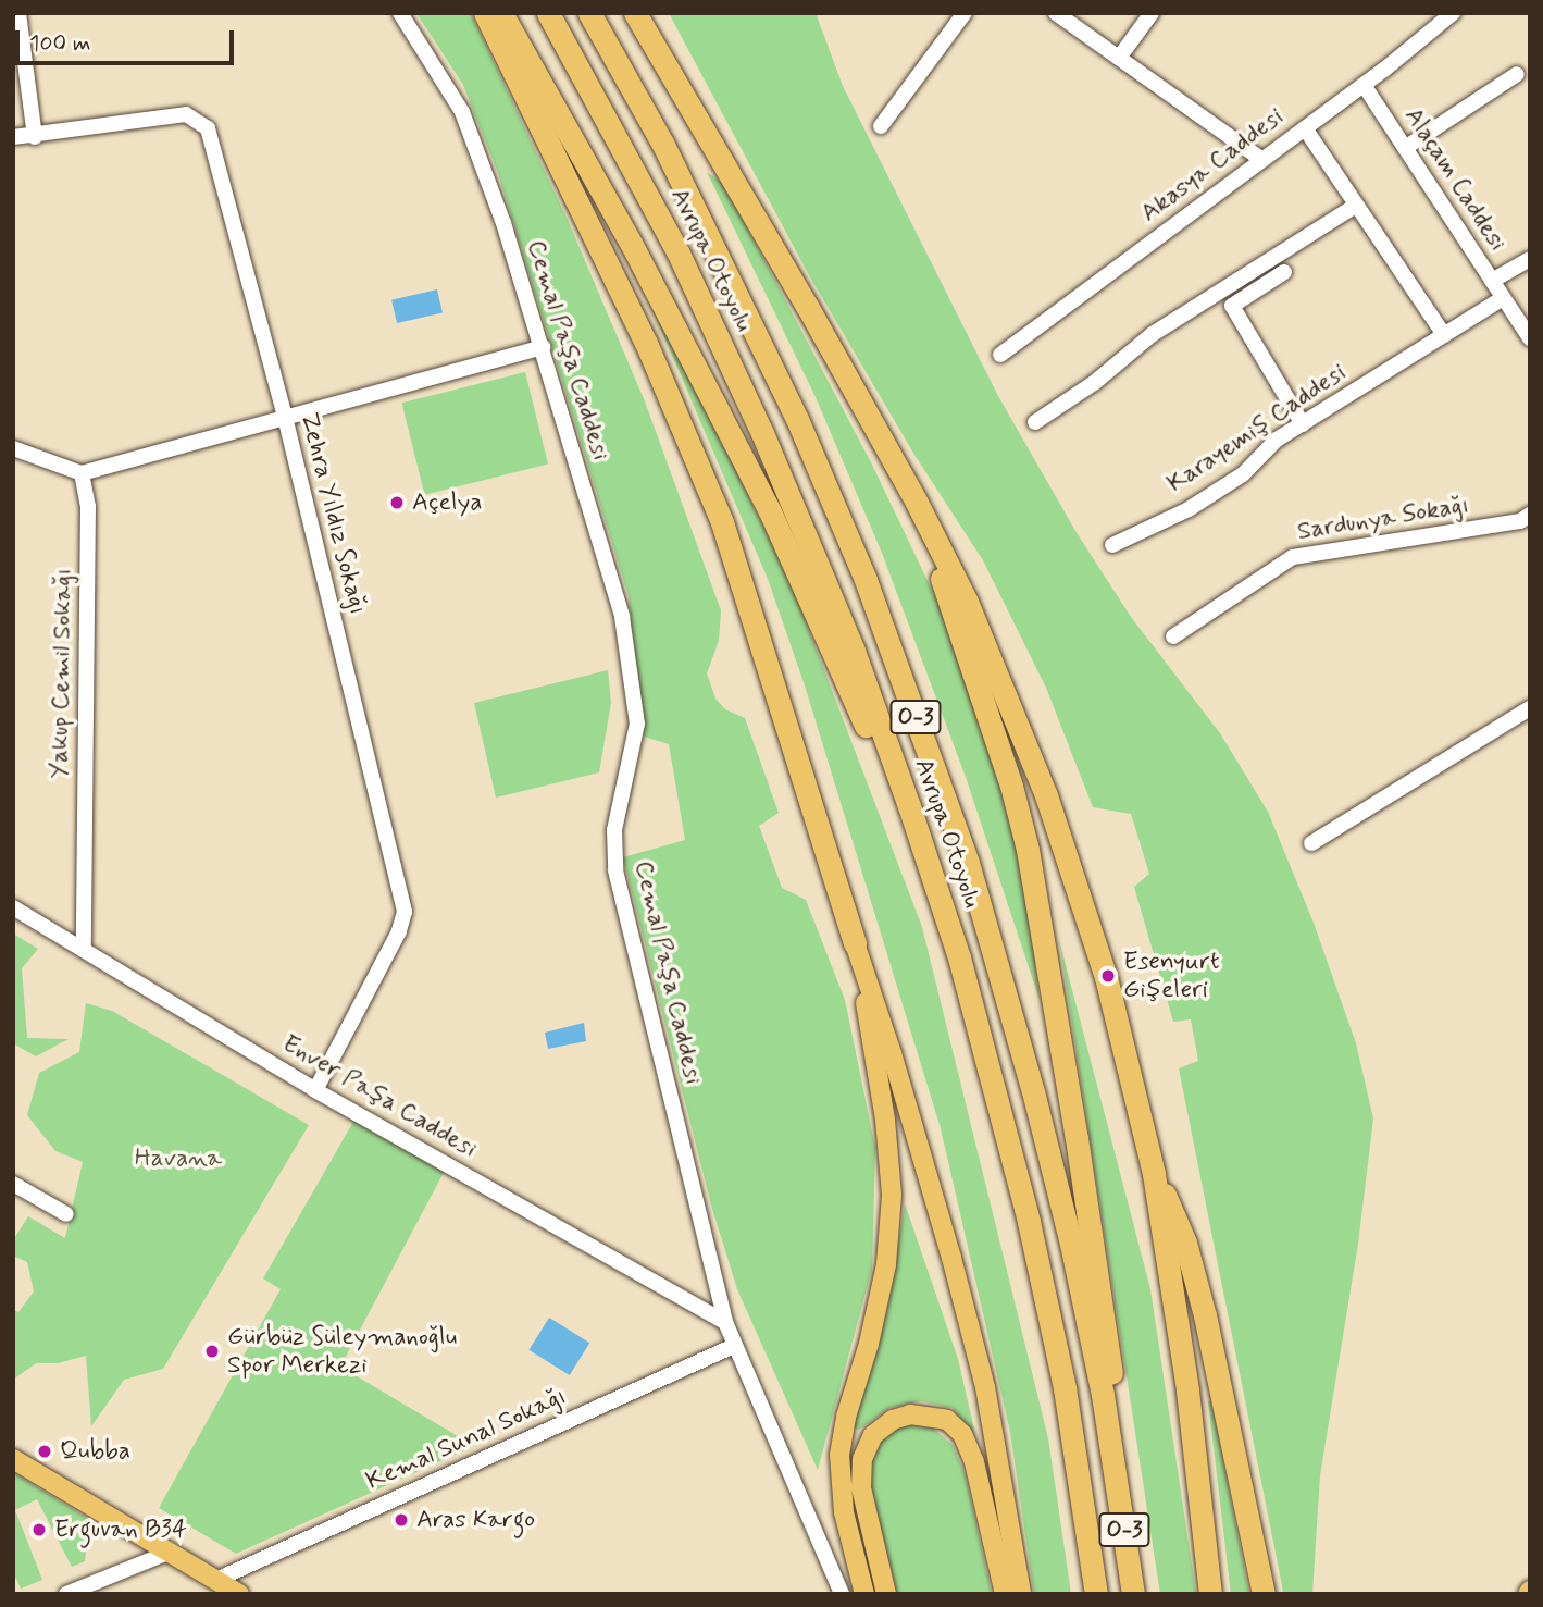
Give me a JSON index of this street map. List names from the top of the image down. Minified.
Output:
{"streets":{"highway":["Avrupa Otoyolu","O-3"],"street":["Akasya Caddesi","Alaçam Caddesi","Cemal Paşa Caddesi","Karayemiş Caddesi","Zehra Yıldız Sokağı","Sardunya Sokağı","Yakup Cemil Sokağı","Enver Paşa Caddesi","Kemal Sunal Sokağı"]},"crossings":[["Akasya Caddesi","Alaçam Caddesi"],["Alaçam Caddesi","Karayemiş Caddesi"],["Cemal Paşa Caddesi","Enver Paşa Caddesi"],["Cemal Paşa Caddesi","Kemal Sunal Sokağı"],["Zehra Yıldız Sokağı","Enver Paşa Caddesi"],["Yakup Cemil Sokağı","Enver Paşa Caddesi"]],"parks":["Havana"],"places":["Açelya","Esenyurt Gişeleri","Gürbüz Süleymanoğlu Spor Merkezi","Qubba","Aras Kargo","Erguvan B34"],"scale_bar":"100 m"}
